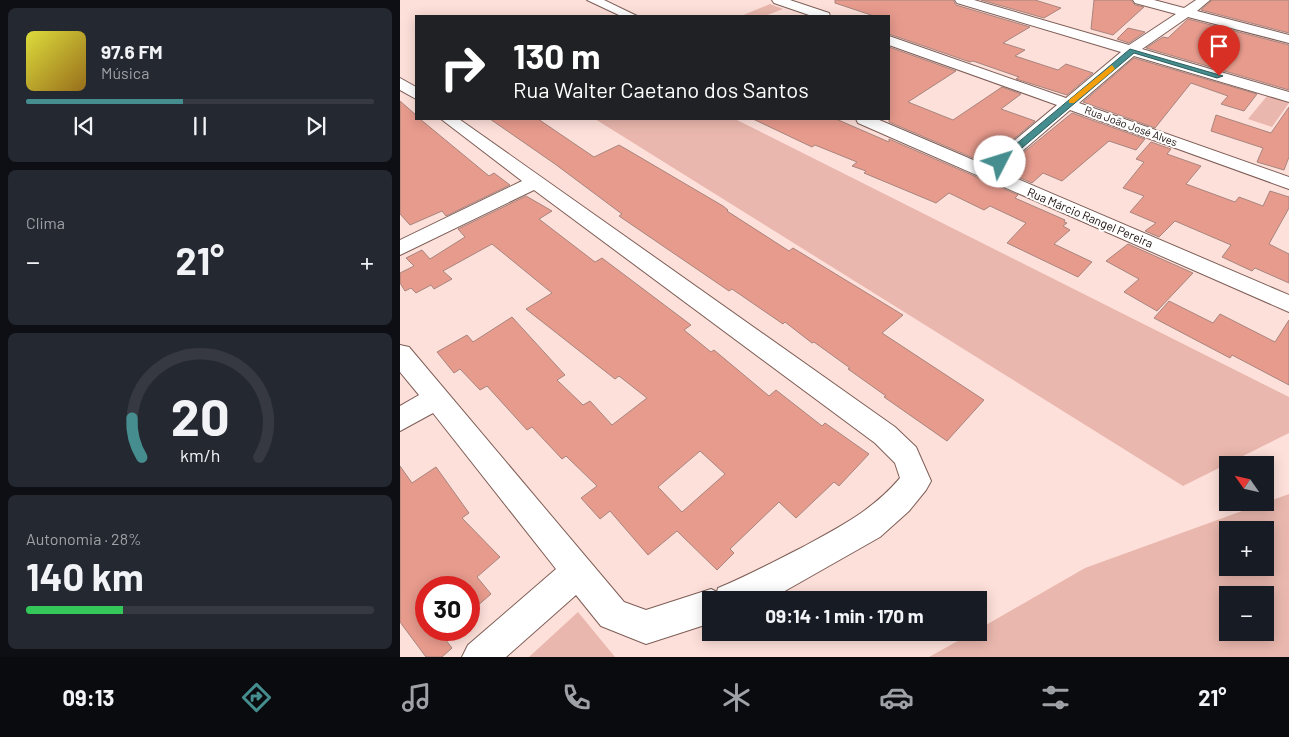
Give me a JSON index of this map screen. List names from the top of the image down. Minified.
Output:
{"streets":{"street":["Rua João José Alves","Rua Márcio Rangel Pereira"]},"north":"top left","page":{"turn":["130 m","Rua Walter Caetano dos Santos"],"song":["97.6 FM","Música"],"tile":["Clima",["Autonomia · 28%","140 km"]],"heat":["−","21°","+"],"map_buttons":["+","−"],"limit":"30","trip":"09:14 · 1 min · 170 m","tabs":["09:13","21°"],"gauge":["20","km/h"]}}
